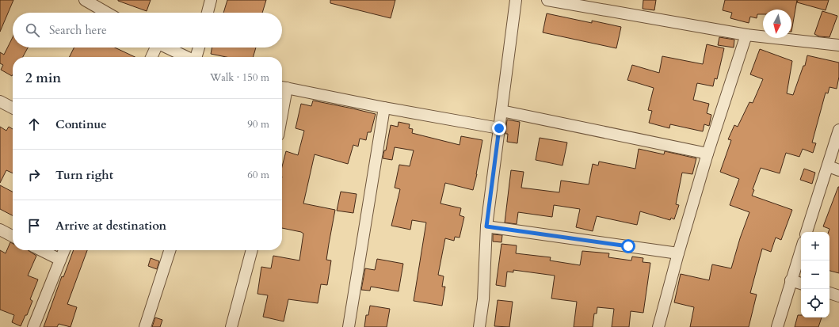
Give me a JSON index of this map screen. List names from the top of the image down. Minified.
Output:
{"north":"bottom","page":{"search":"Search here","heading":["2 min","Walk · 150 m"],"list":[["Continue","90 m"],["Turn right","60 m"],"Arrive at destination"],"map_buttons":["+","−"]}}
